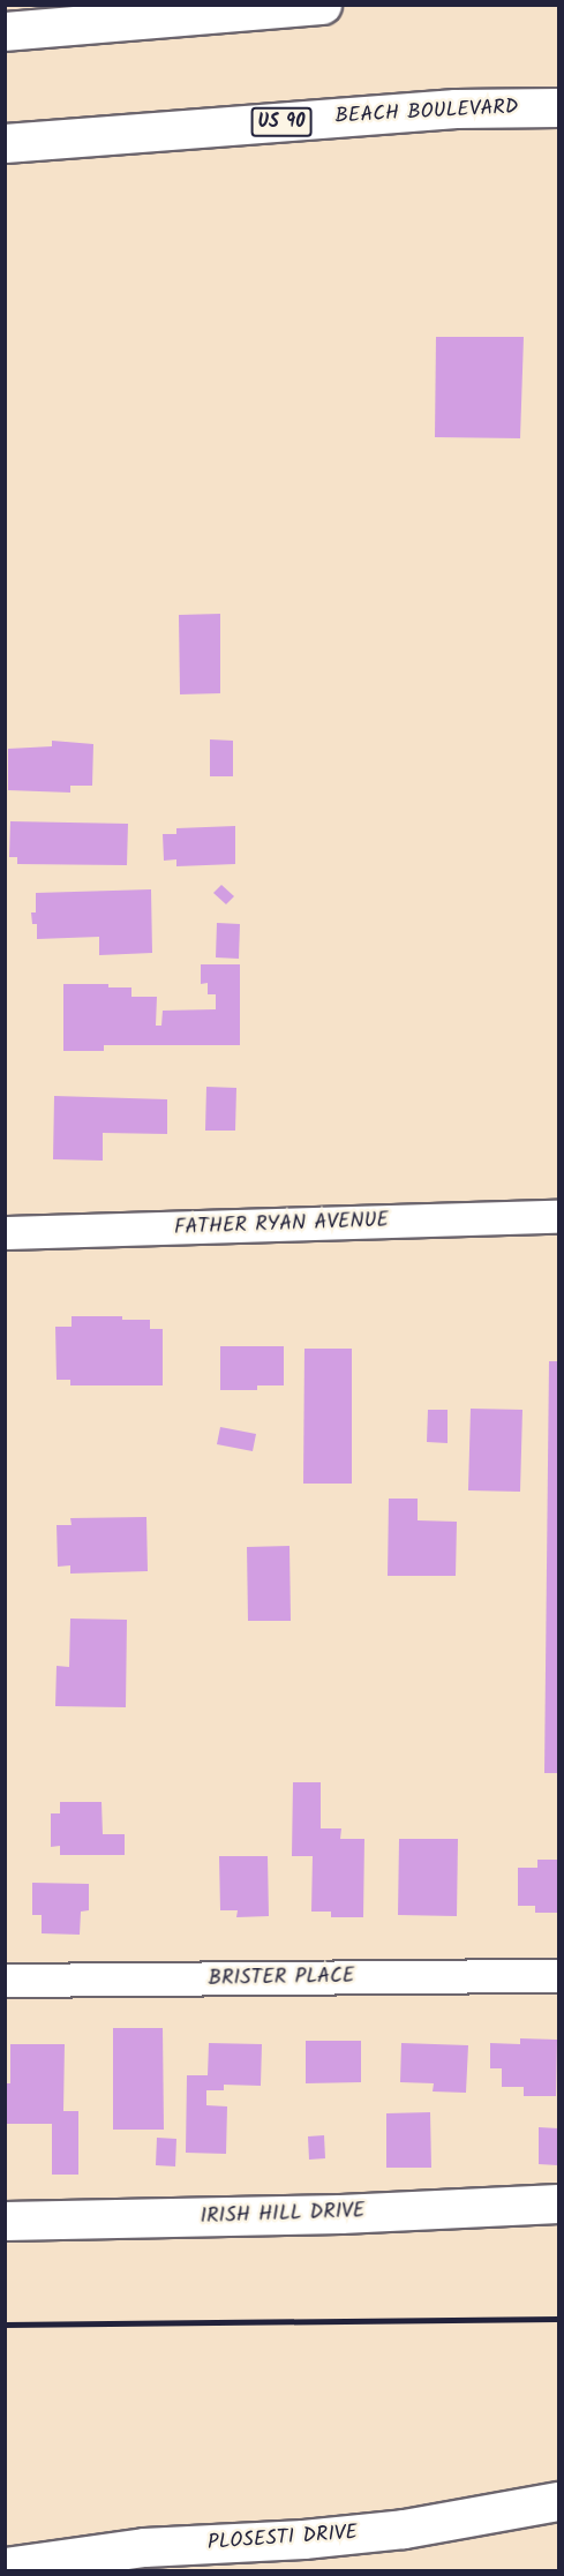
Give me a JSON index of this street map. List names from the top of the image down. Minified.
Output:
{"streets":{"main road":["BEACH BOULEVARD","US 90","IRISH HILL DRIVE","PLOSESTI DRIVE"],"street":["FATHER RYAN AVENUE","BRISTER PLACE"]}}
